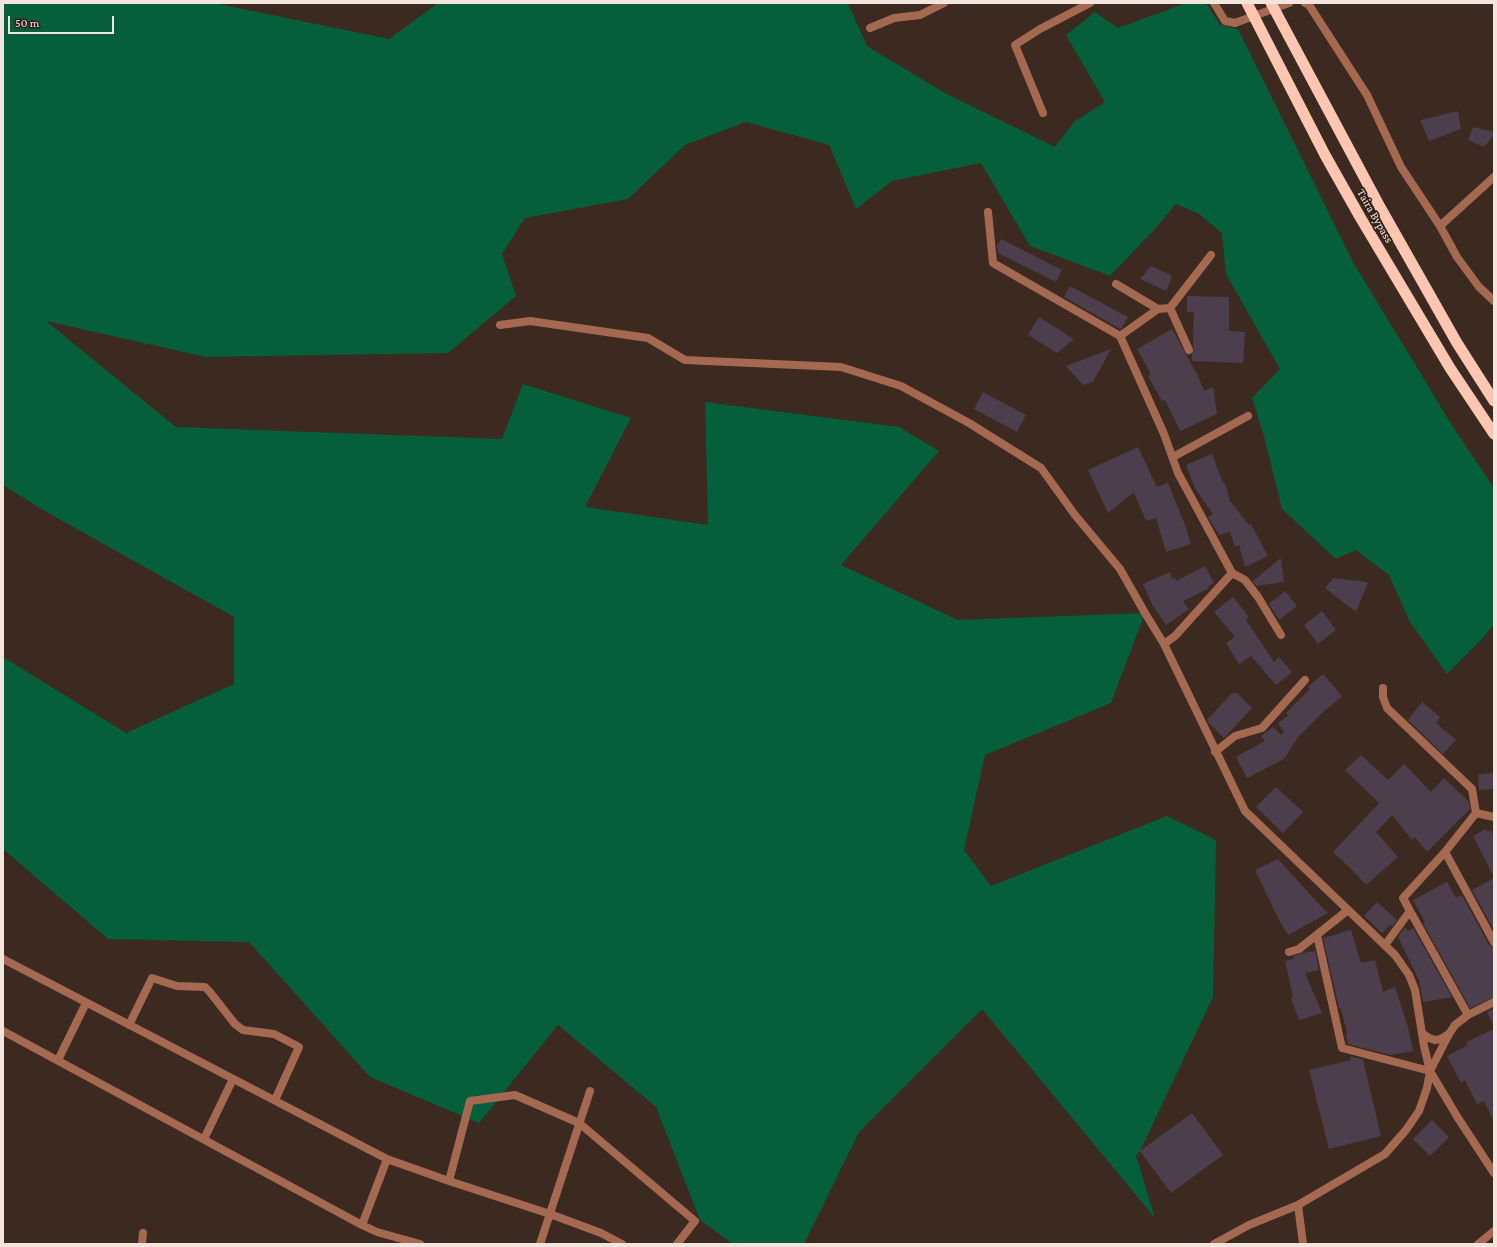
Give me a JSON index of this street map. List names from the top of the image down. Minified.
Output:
{"streets":{"highway":["Taira Bypass"]},"scale_bar":"50 m"}
